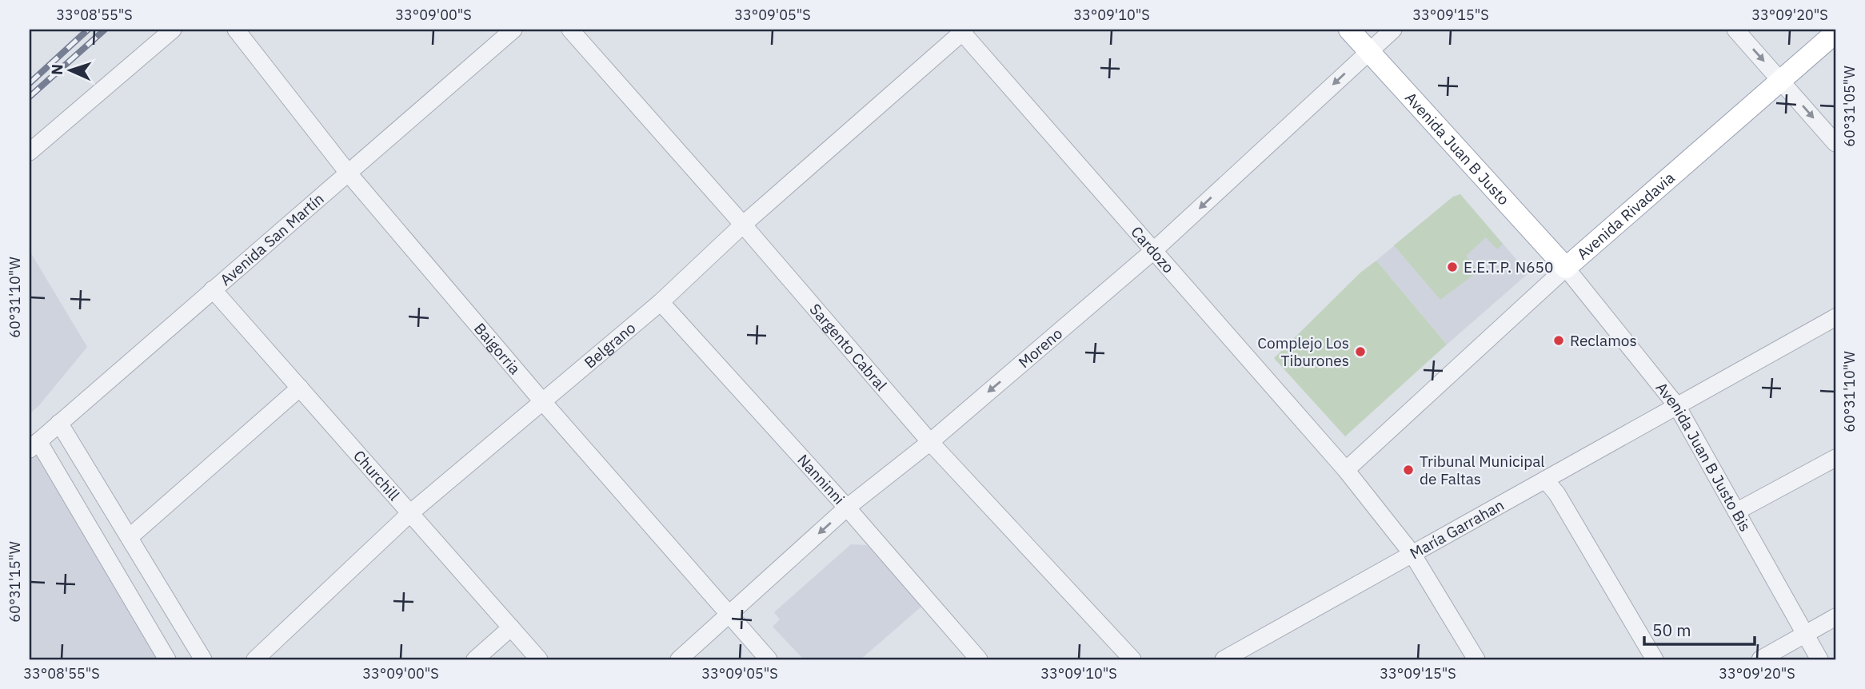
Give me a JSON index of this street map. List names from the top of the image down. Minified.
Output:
{"streets":{"main road":["Avenida Juan B Justo","Avenida Rivadavia"],"street":["Avenida San Martín","Cardozo","Belgrano","Sargento Cabral","Baigorria","Moreno","Avenida Juan B Justo Bis","Churchill","Nanninni","María Garrahan"]},"crossings":[["Avenida Juan B Justo","Avenida Rivadavia"],["Avenida Juan B Justo","Moreno"],["Avenida Juan B Justo","Avenida Juan B Justo Bis"],["Avenida Rivadavia","Cardozo"],["Avenida Rivadavia","Avenida Juan B Justo Bis"],["Avenida San Martín","Baigorria"],["Avenida San Martín","Churchill"],["Cardozo","Belgrano"],["Cardozo","Moreno"],["Cardozo","María Garrahan"],["Belgrano","Sargento Cabral"],["Belgrano","Baigorria"],["Belgrano","Churchill"],["Belgrano","Nanninni"],["Sargento Cabral","Moreno"],["Baigorria","Moreno"],["Moreno","Nanninni"],["Avenida Juan B Justo Bis","María Garrahan"]],"one_way":["Moreno"],"places":["E.E.T.P. N650","Reclamos","Complejo Los Tiburones","Tribunal Municipal de Faltas"],"scale_bar":"50 m","north":"left","coordinates":["33°08'55\"S","33°09'00\"S","33°09'05\"S","33°09'10\"S","33°09'15\"S","33°09'20\"S","60°31'05\"W","60°31'10\"W","60°31'15\"W"]}
